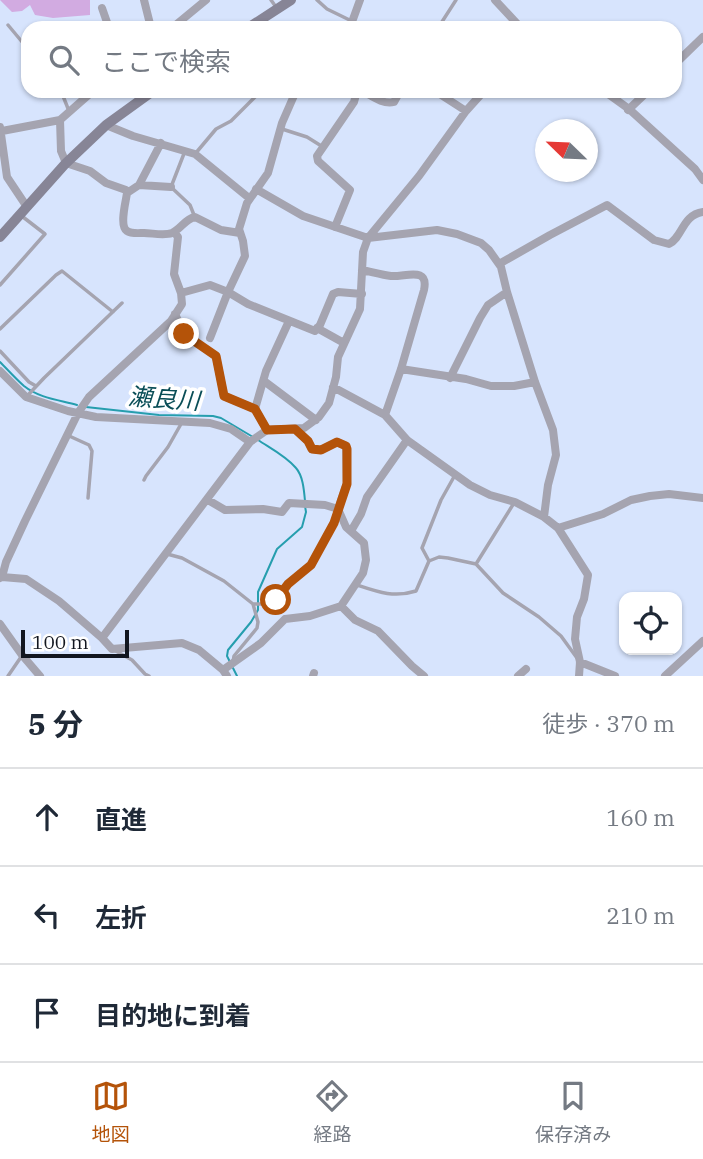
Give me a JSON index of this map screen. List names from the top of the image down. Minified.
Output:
{"water":["瀬良川"],"scale_bar":"100 m","north":"top left","page":{"search":"ここで検索","scale":"100 m","heading":["5 分","徒歩 · 370 m"],"list":[["直進","160 m"],["左折","210 m"],"目的地に到着"],"nav":["地図","経路","保存済み"]}}
